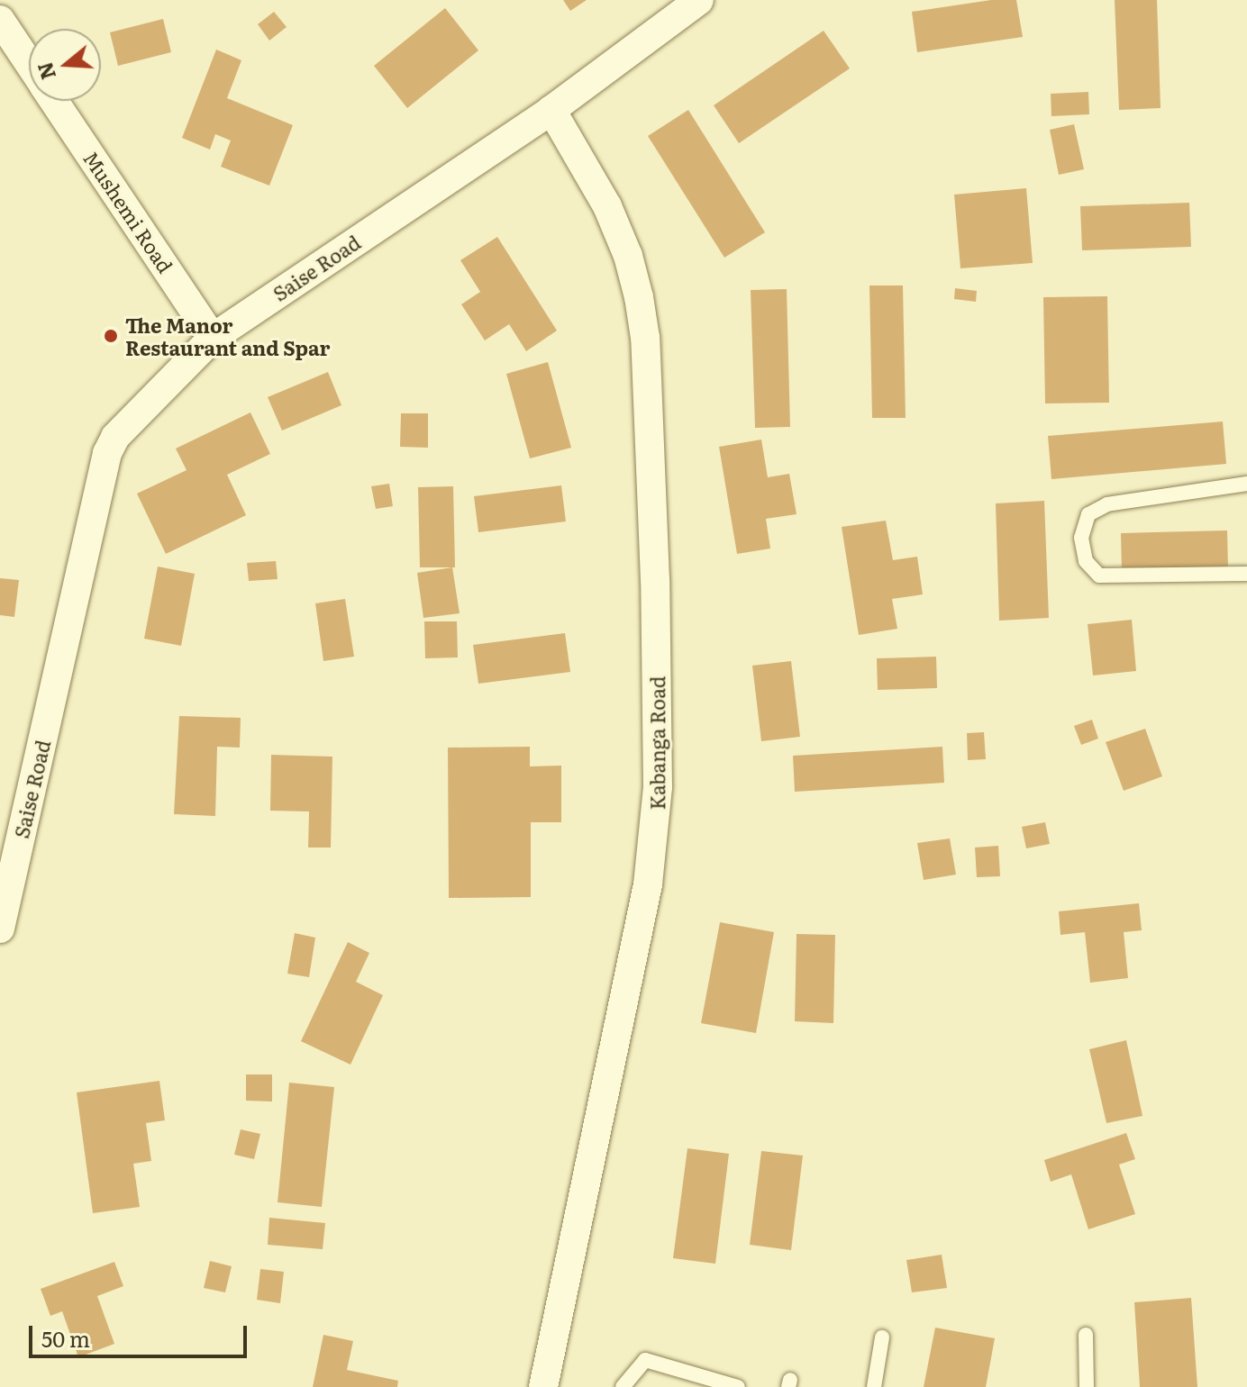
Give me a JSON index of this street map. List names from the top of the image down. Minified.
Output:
{"streets":{"street":["Mushemi Road","Saise Road","Kabanga Road"]},"crossings":[["Mushemi Road","Saise Road"],["Saise Road","Kabanga Road"]],"places":["The Manor Restaurant and Spar"],"scale_bar":"50 m","north":"left"}
